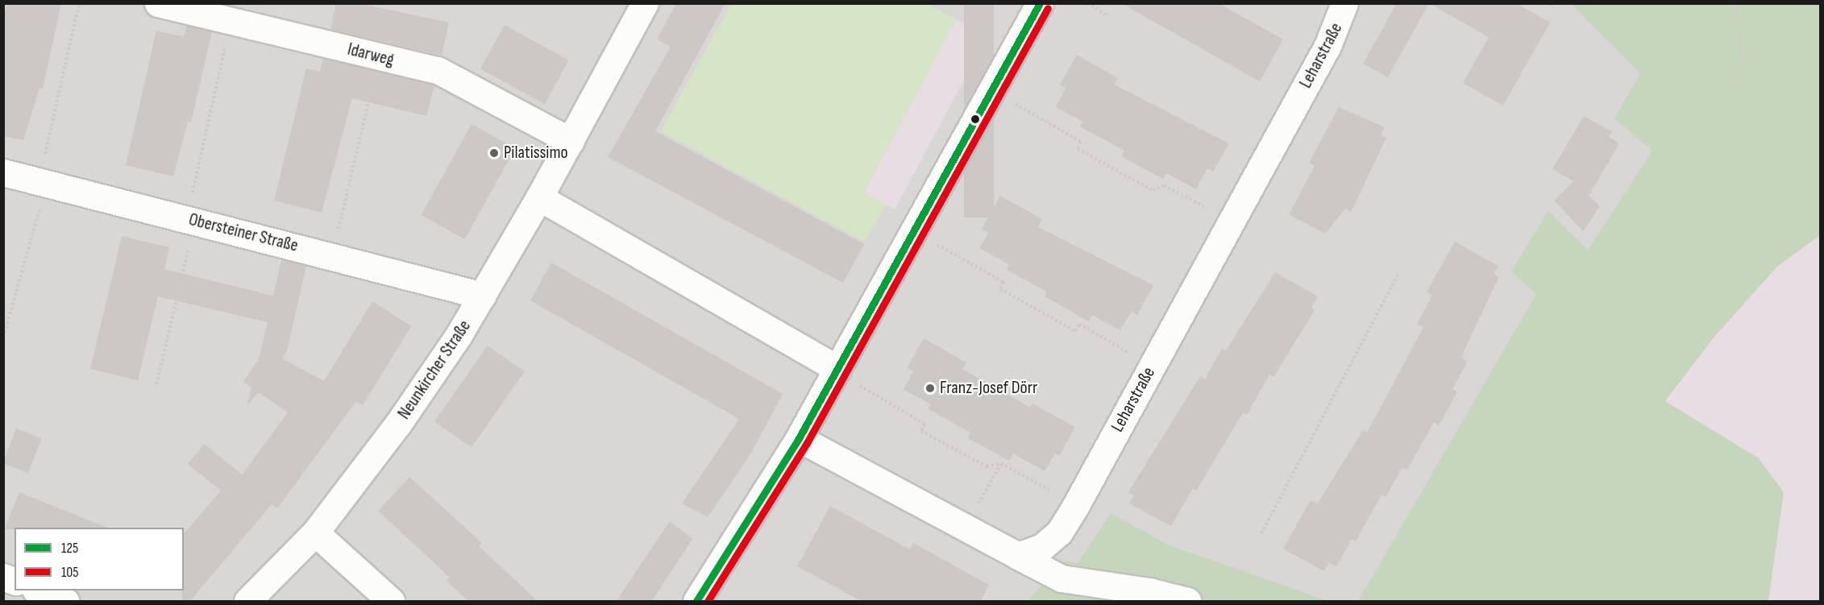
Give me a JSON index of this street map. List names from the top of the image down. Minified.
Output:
{"streets":{"street":["Idarweg","Leharstraße","Obersteiner Straße","Neunkircher Straße"]},"crossings":[["Idarweg","Neunkircher Straße"],["Obersteiner Straße","Neunkircher Straße"]],"places":["Pilatissimo","Franz-Josef Dörr"],"lines":["transit line 125","transit line 105"],"legend":["125","105"]}
